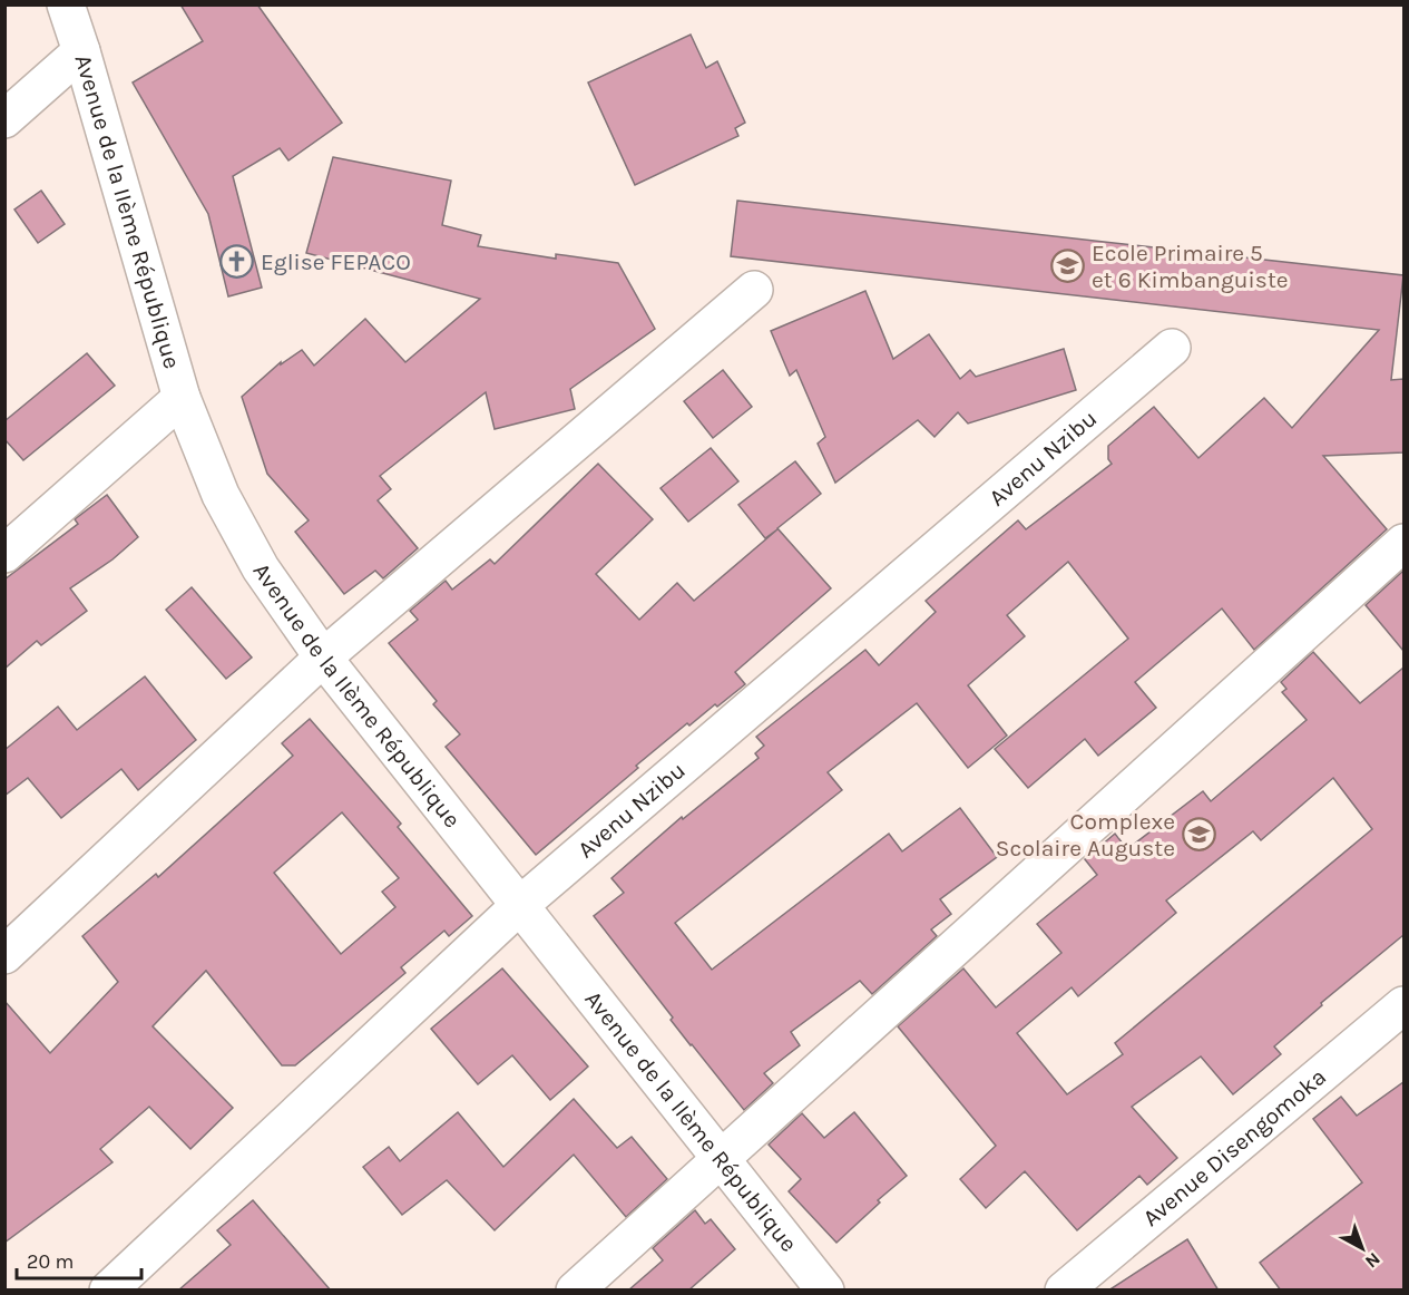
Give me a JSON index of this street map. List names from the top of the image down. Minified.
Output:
{"streets":{"street":["Avenue de la IIème République","Avenu Nzibu","Avenue Disengomoka"]},"crossings":[["Avenue de la IIème République","Avenu Nzibu"]],"places":{"church":["Eglise FEPACO"],"school or university":["Ecole Primaire 5 et 6 Kimbanguiste","Complexe Scolaire Auguste"]},"scale_bar":"20 m","north":"bottom right"}
